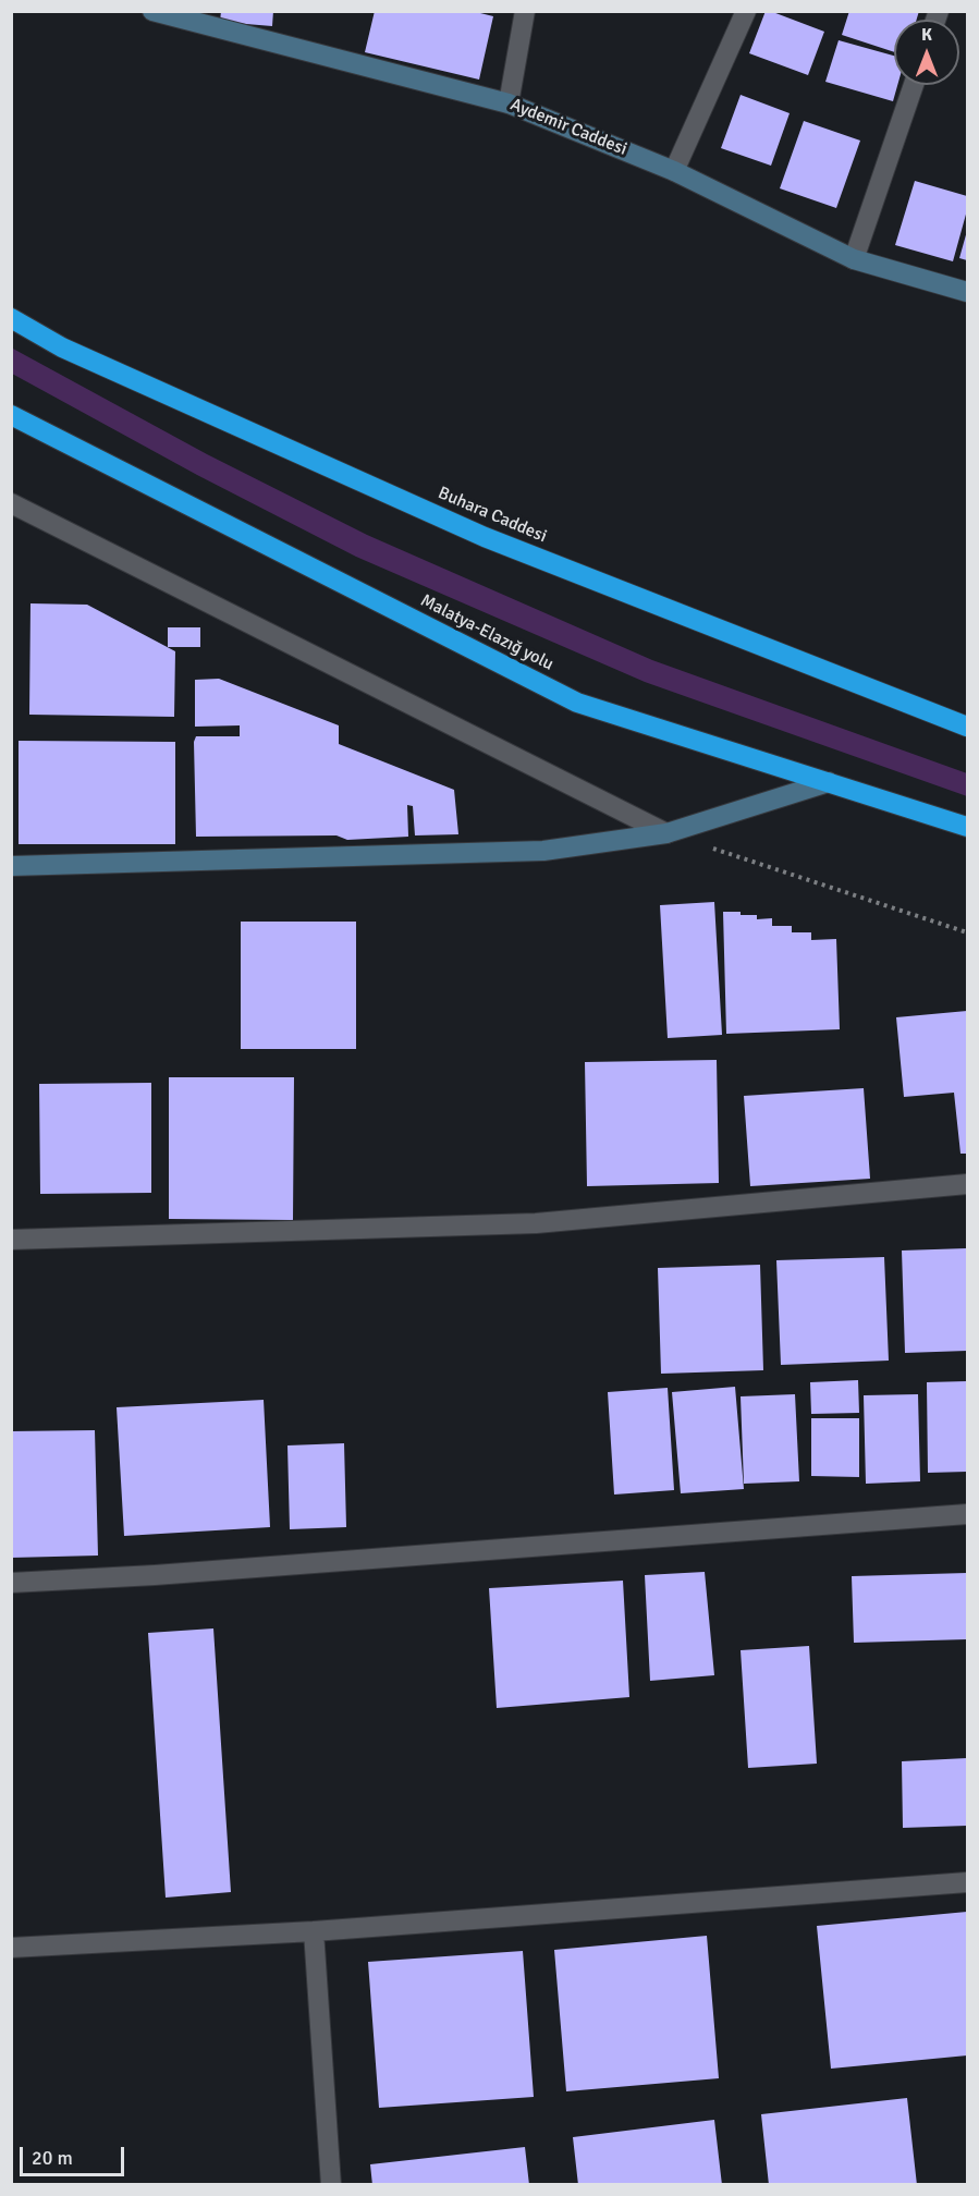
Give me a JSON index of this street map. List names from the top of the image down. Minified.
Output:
{"streets":{"highway":["Buhara Caddesi","Malatya-Elazığ yolu"],"street":["Aydemir Caddesi"]},"scale_bar":"20 m","north":"top"}
